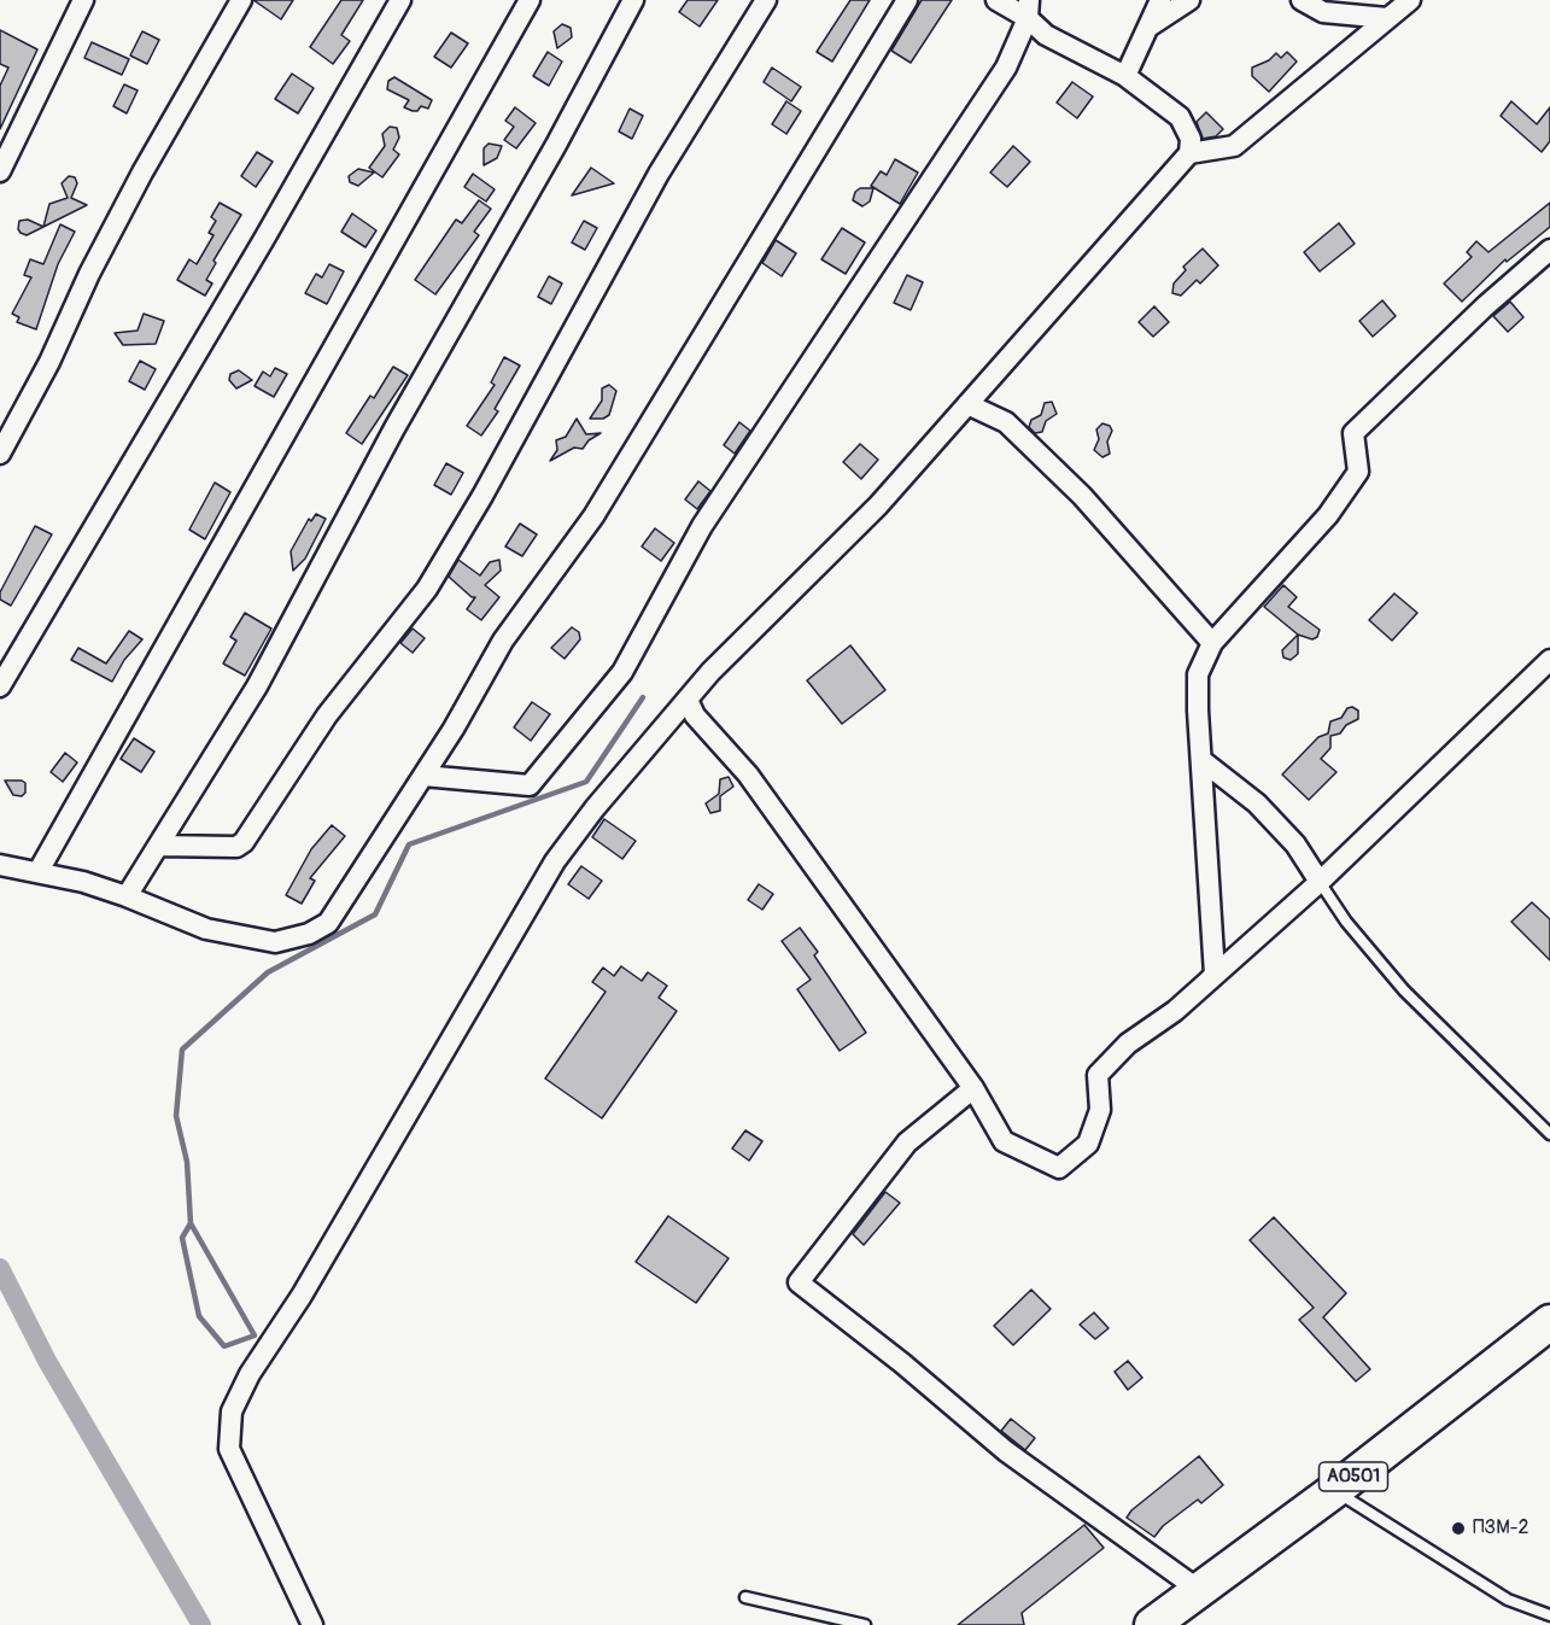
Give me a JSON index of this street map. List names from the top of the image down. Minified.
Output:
{"streets":{"highway":["A0501"]},"places":["ПЗМ-2"]}
